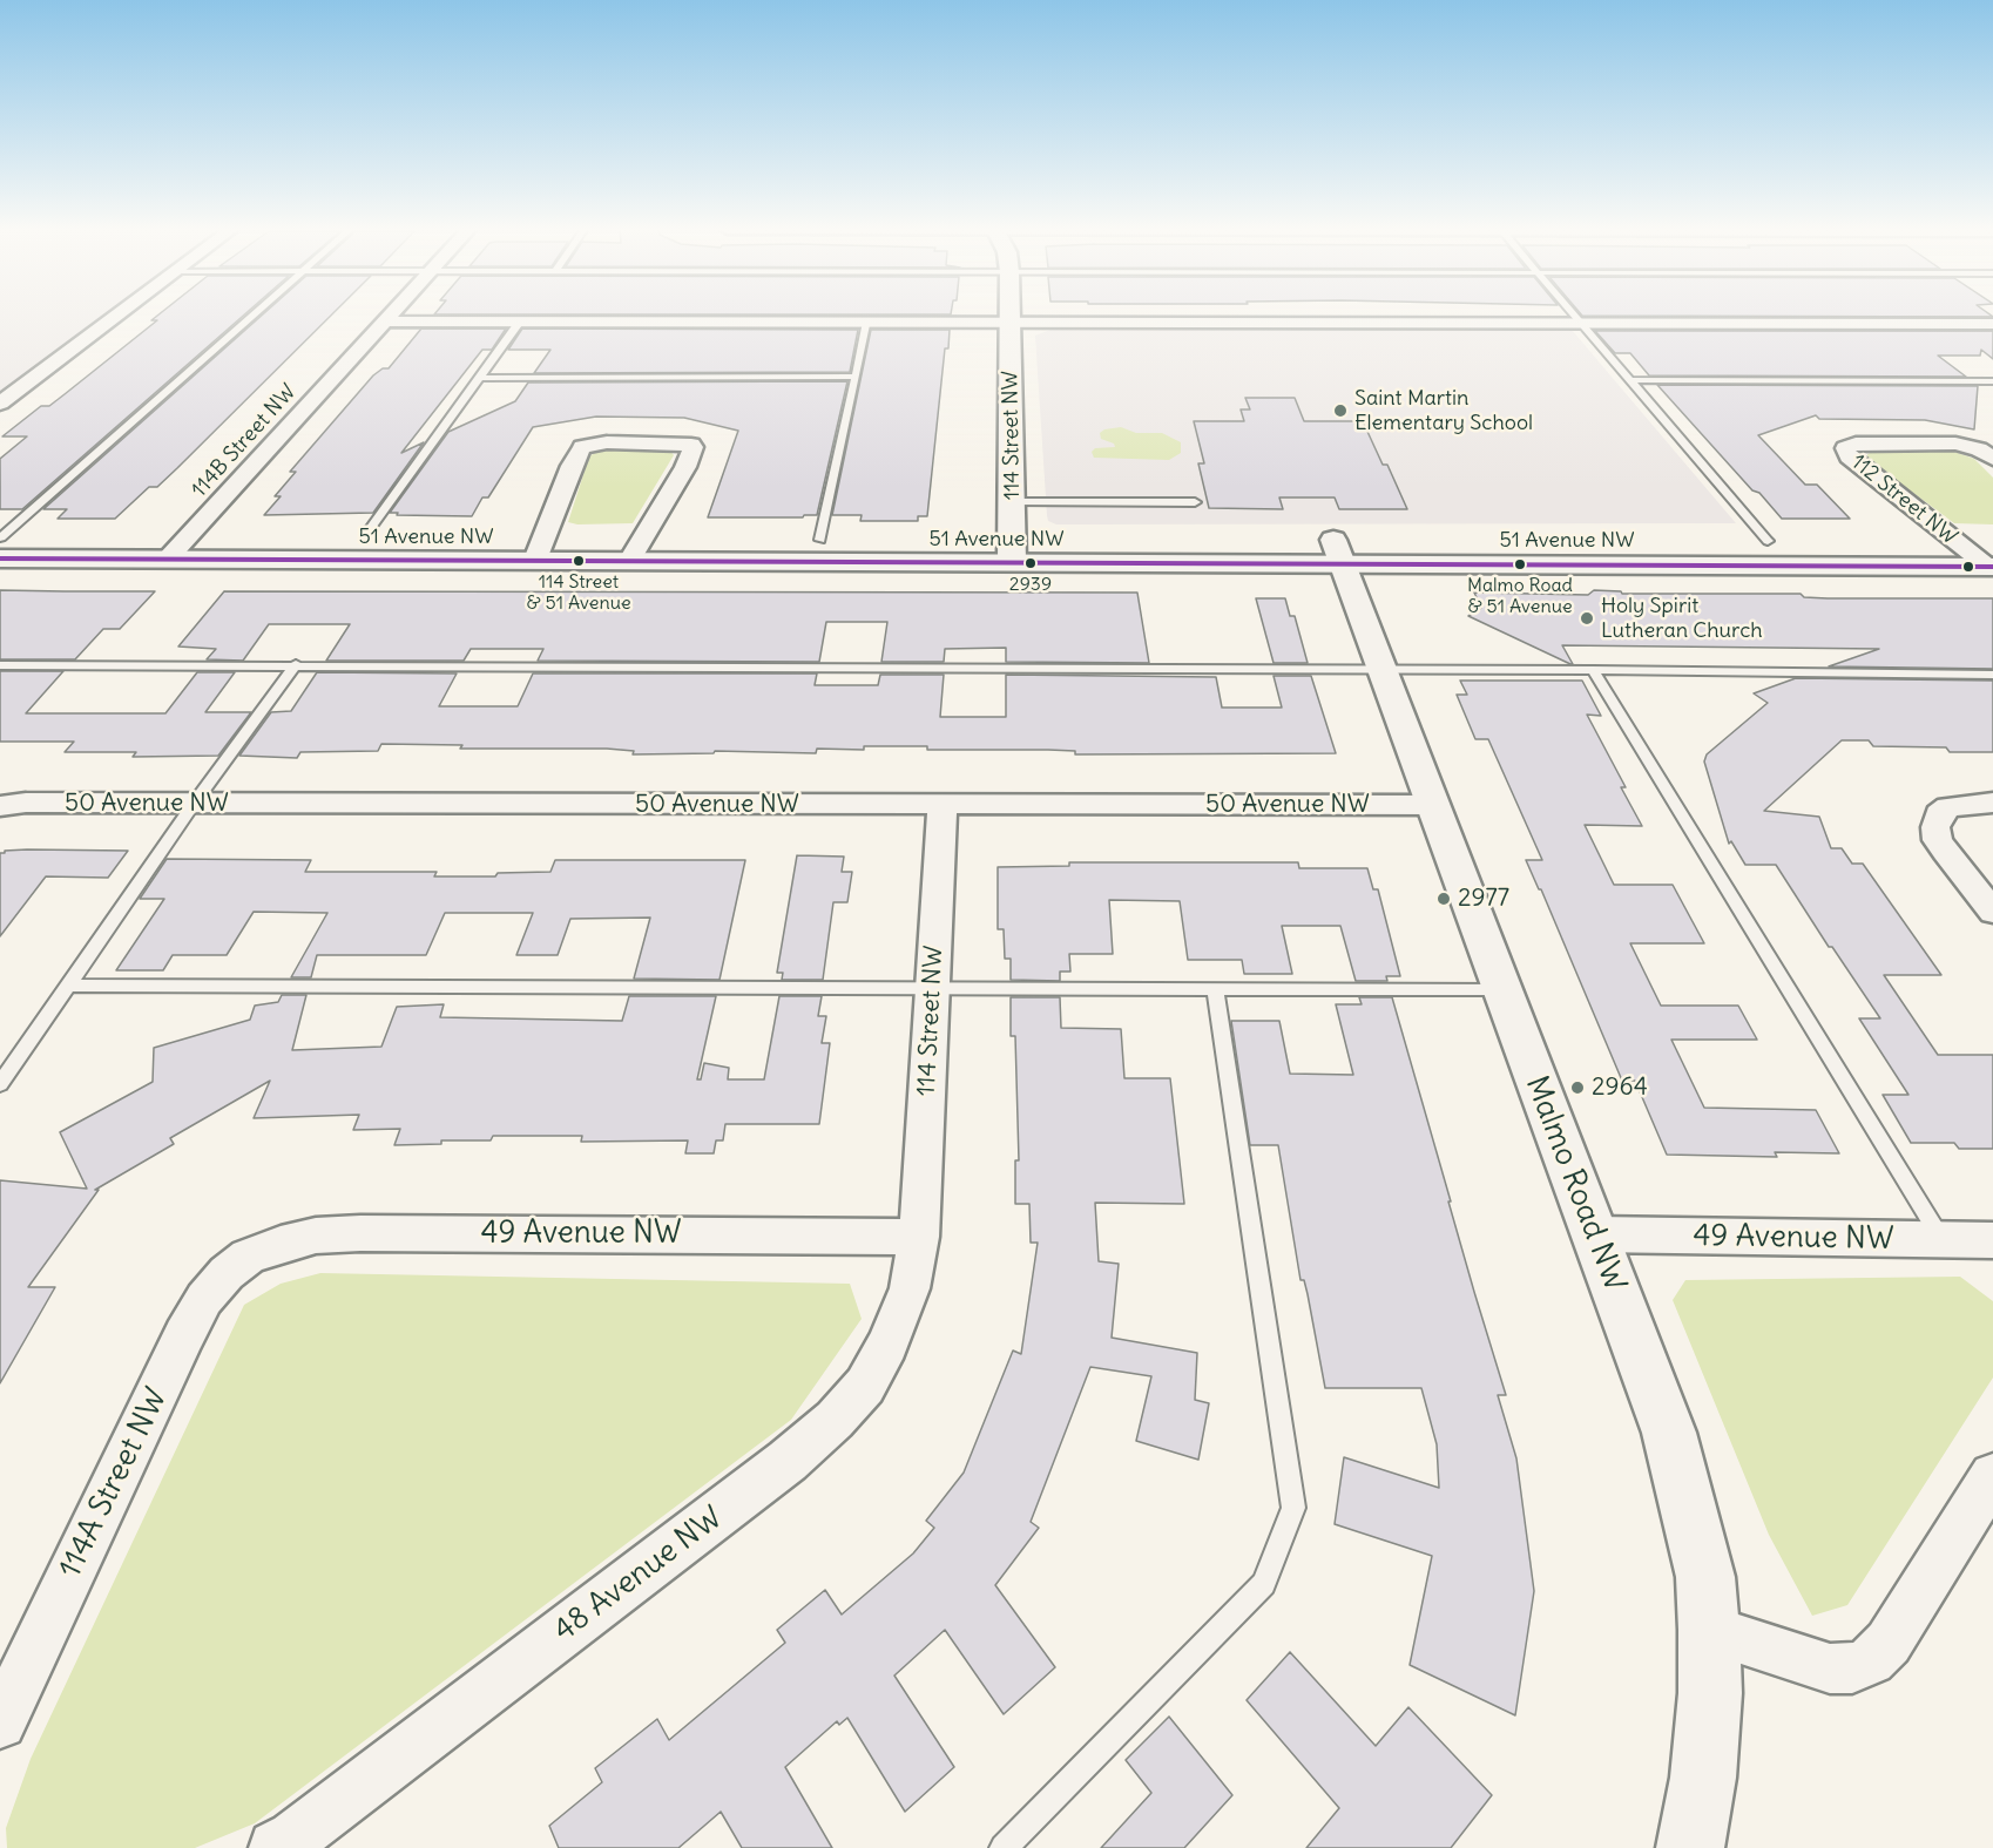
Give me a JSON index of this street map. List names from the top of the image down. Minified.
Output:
{"streets":{"main road":["114 Street NW","51 Avenue NW","Malmo Road NW"],"street":["114B Street NW","112 Street NW","50 Avenue NW","49 Avenue NW","114A Street NW","48 Avenue NW"]},"crossings":[["114 Street NW","51 Avenue NW"],["114 Street NW","50 Avenue NW"],["114 Street NW","49 Avenue NW"],["114 Street NW","48 Avenue NW"],["114B Street NW","51 Avenue NW"],["112 Street NW","51 Avenue NW"],["51 Avenue NW","Malmo Road NW"],["50 Avenue NW","Malmo Road NW"],["Malmo Road NW","49 Avenue NW"],["49 Avenue NW","114A Street NW"],["49 Avenue NW","48 Avenue NW"]],"places":["Saint Martin Elementary School","114 Street & 51 Avenue","2939","Malmo Road & 51 Avenue","Holy Spirit Lutheran Church","2977","2964"]}
